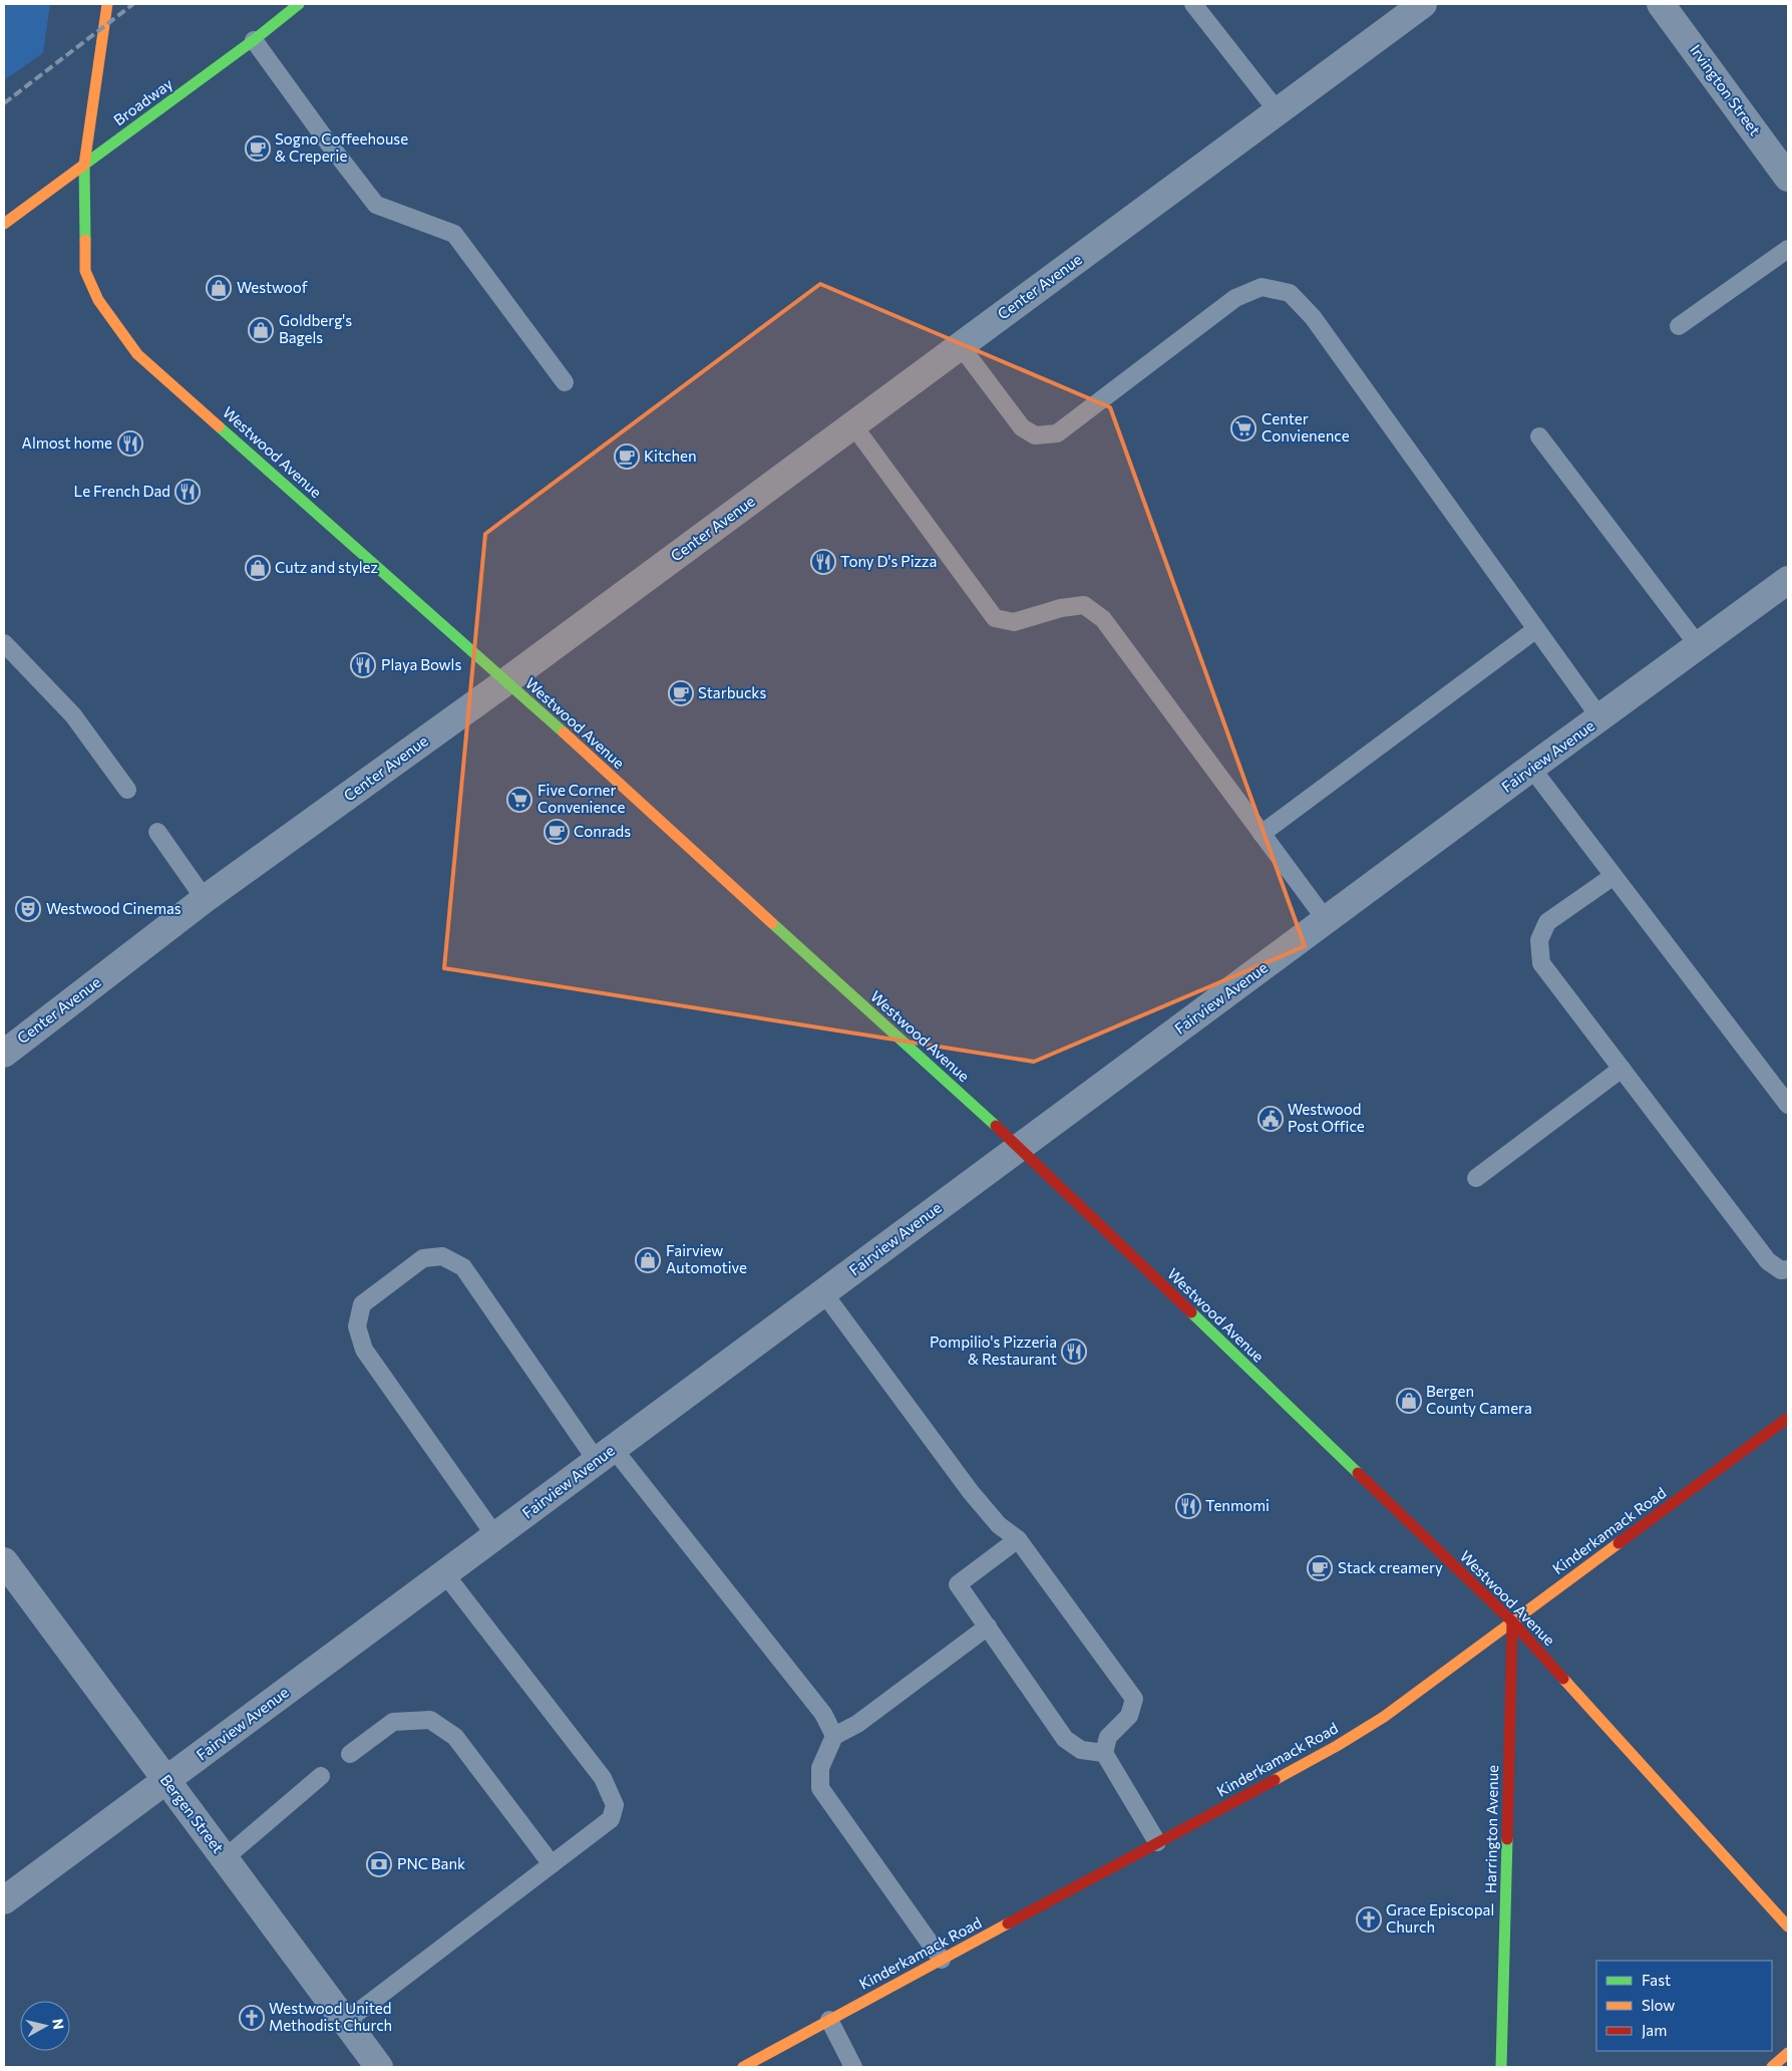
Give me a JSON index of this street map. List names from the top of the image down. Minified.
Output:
{"streets":{"main road":["Broadway","Westwood Avenue","Kinderkamack Road","Harrington Avenue"],"street":["Irvington Street","Center Avenue","Fairview Avenue","Bergen Street"]},"crossings":[["Broadway","Westwood Avenue"],["Center Avenue","Westwood Avenue"],["Westwood Avenue","Fairview Avenue"],["Westwood Avenue","Kinderkamack Road"],["Westwood Avenue","Harrington Avenue"],["Fairview Avenue","Bergen Street"],["Kinderkamack Road","Harrington Avenue"]],"places":{"cafe":["Sogno Coffeehouse & Creperie","Kitchen","Starbucks","Conrads","Stack creamery"],"shop":["Westwoof","Goldberg's Bagels","Cutz and stylez","Fairview Automotive","Bergen County Camera"],"supermarket":["Center Convienence","Five Corner Convenience"],"restaurant":["Almost home","Le French Dad","Tony D's Pizza","Playa Bowls","Pompilio's Pizzeria & Restaurant","Tenmomi"],"theatre":["Westwood Cinemas"],"public building":["Westwood Post Office"],"bank":["PNC Bank"],"church":["Grace Episcopal Church","Westwood United Methodist Church"]},"legend":["Fast","Slow","Jam"],"north":"right"}
